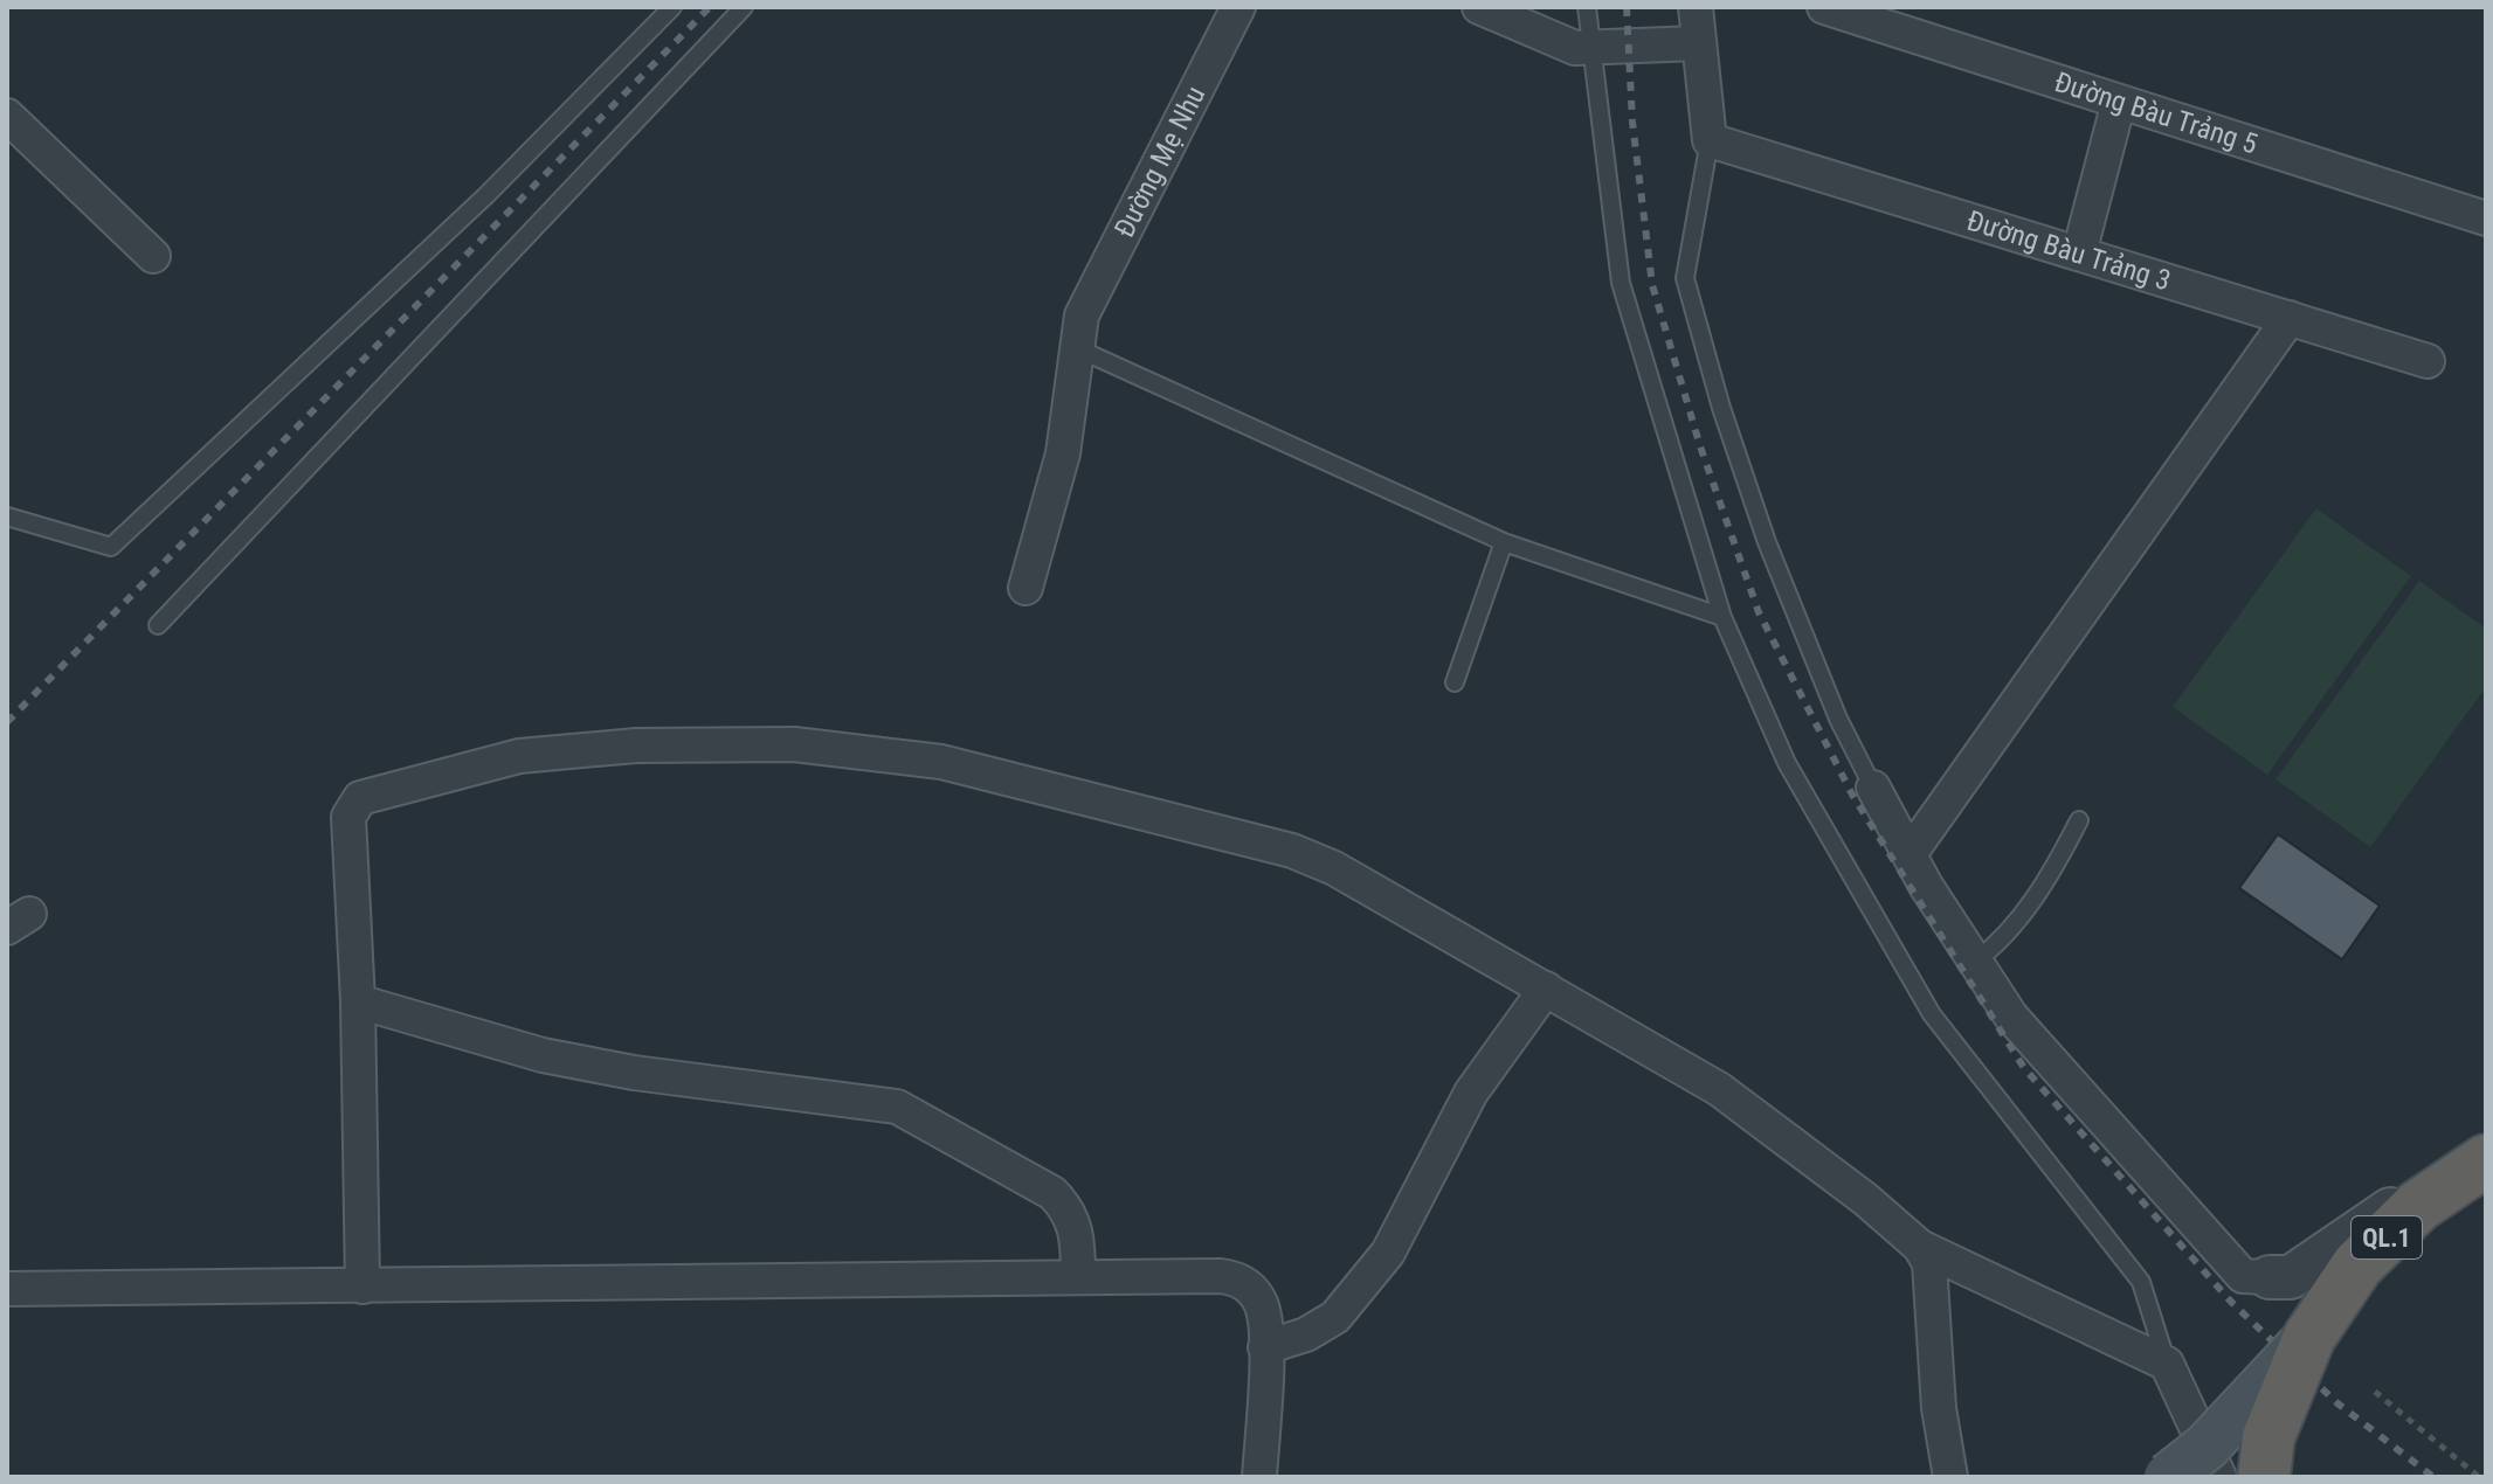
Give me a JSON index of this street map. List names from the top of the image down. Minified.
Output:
{"streets":{"highway":["QL.1"],"street":["Đường Bàu Trảng 5","Đường Mẹ Nhu","Đường Bàu Trảng 3"]}}
